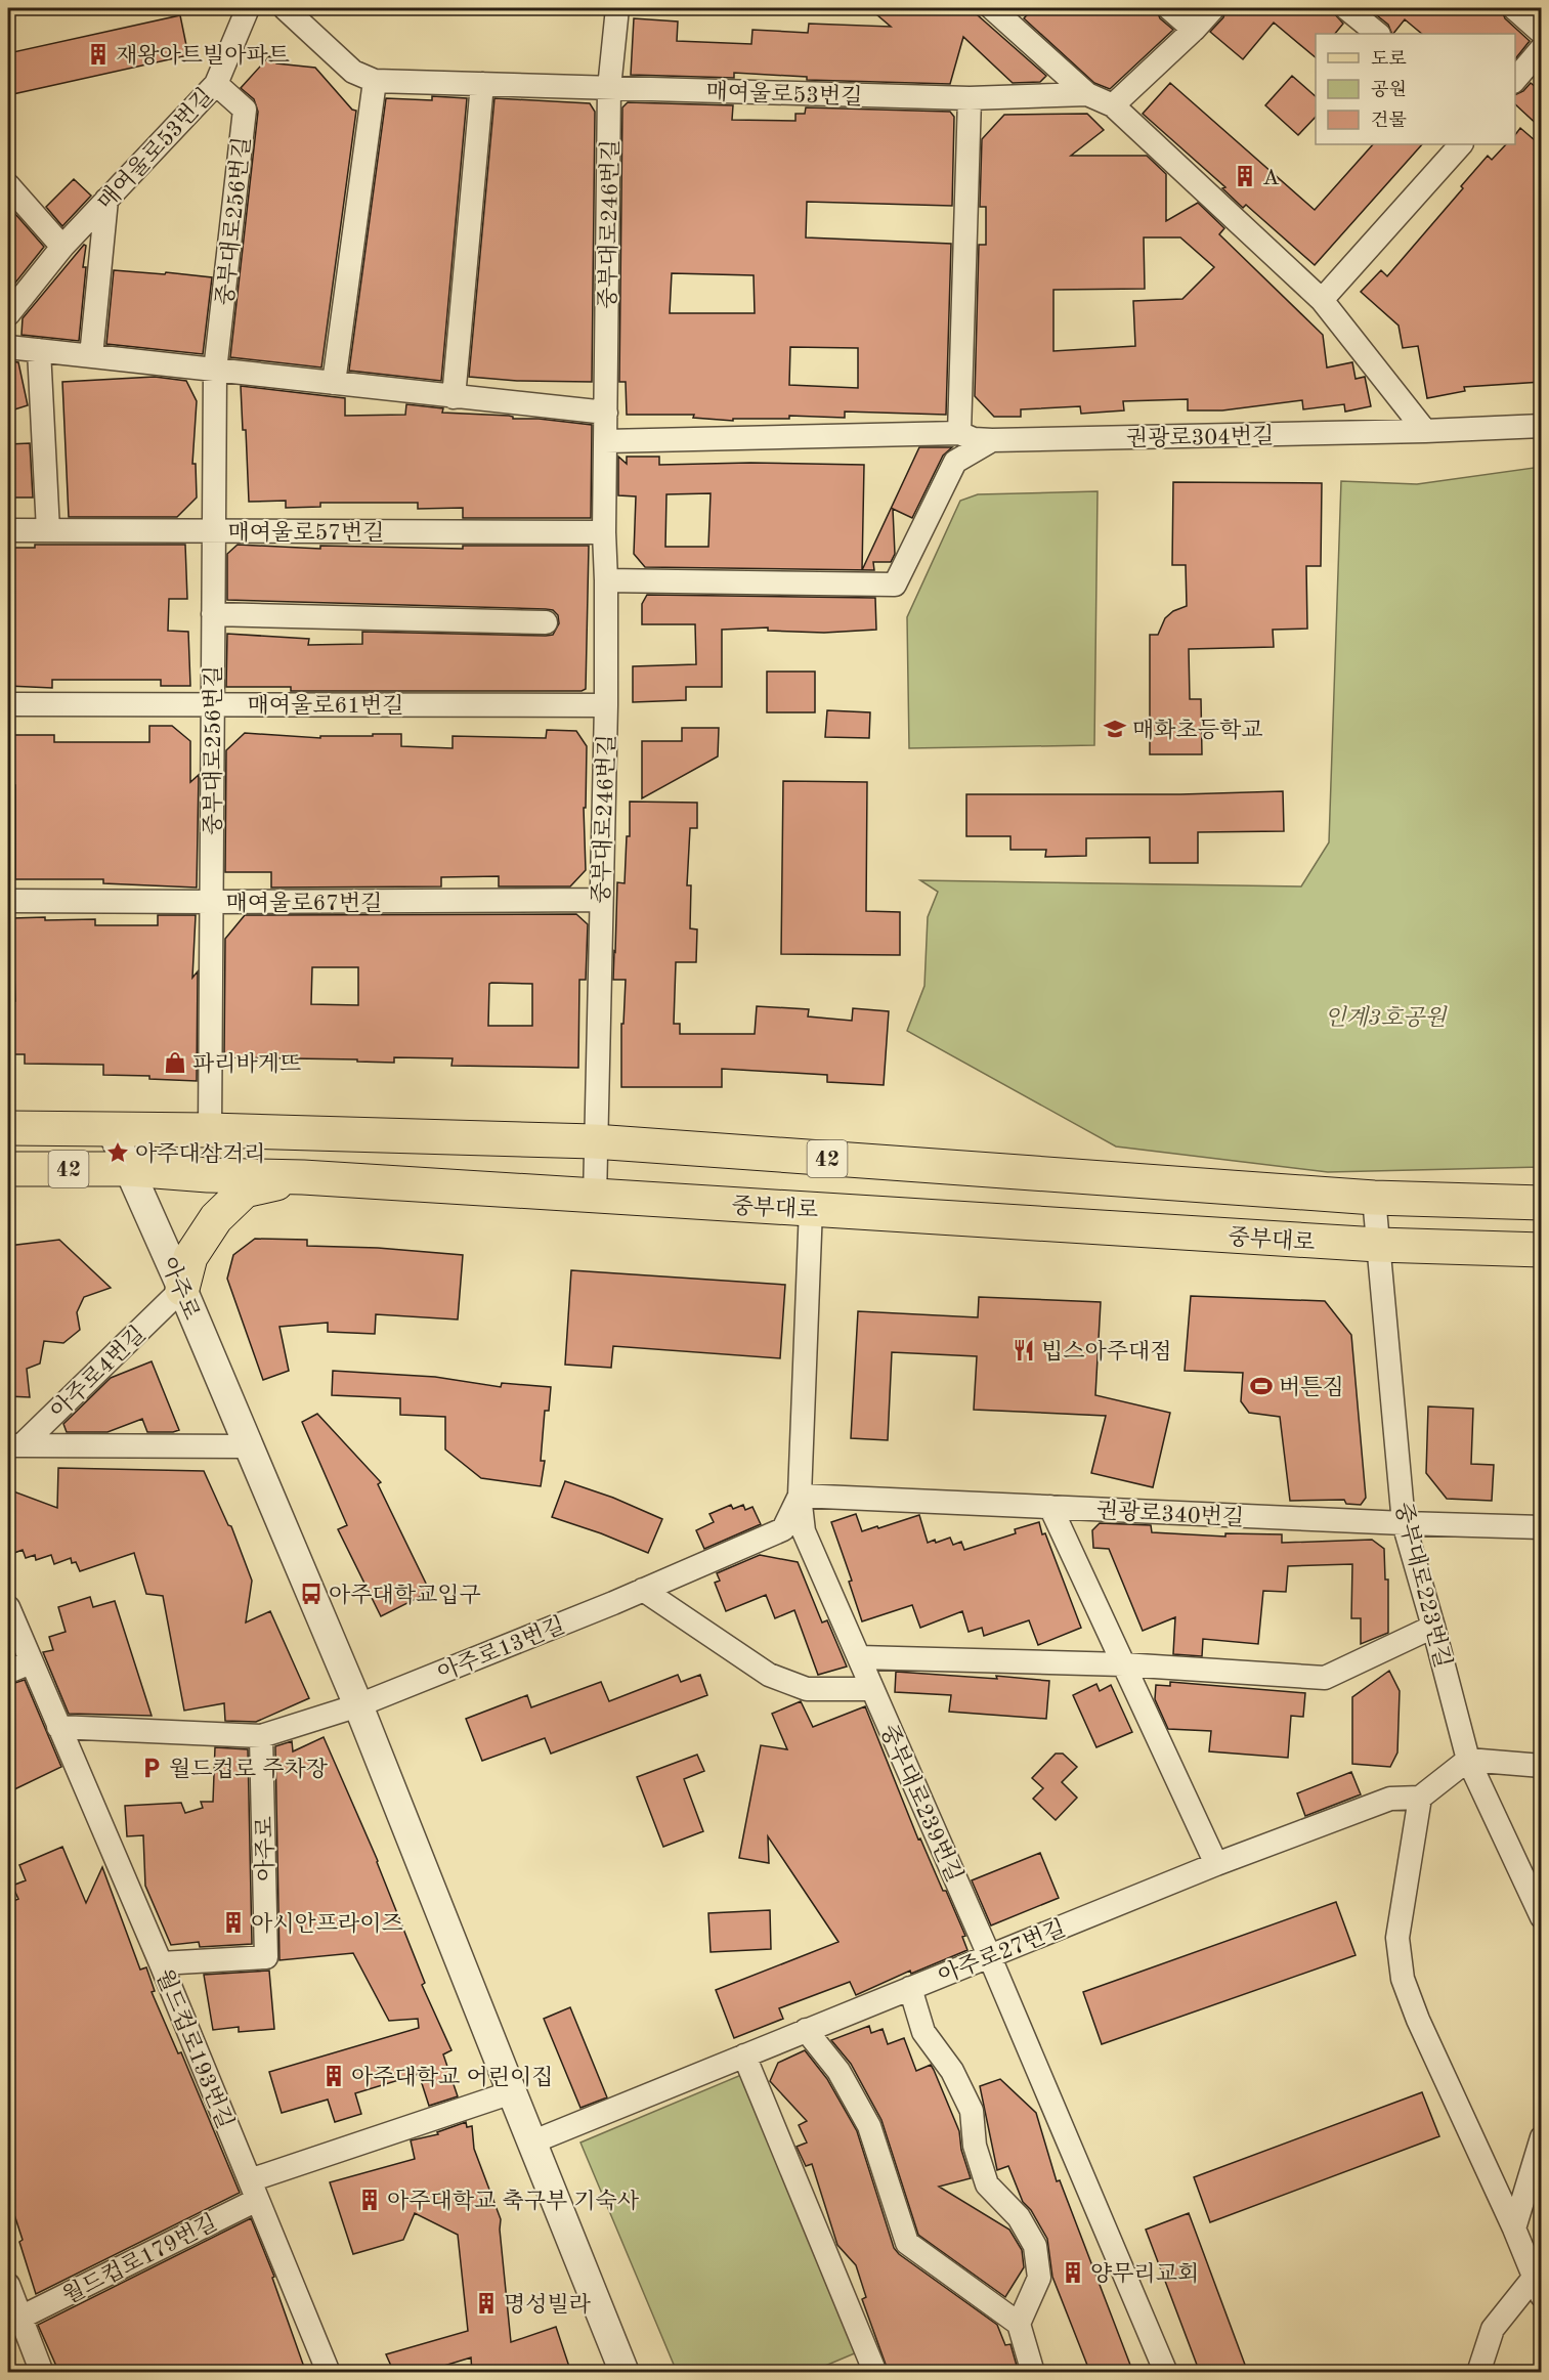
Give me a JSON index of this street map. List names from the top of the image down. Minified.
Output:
{"streets":{"main road":["42","중부대로"],"street":["매여울로53번길","중부대로256번길","중부대로246번길","권광로304번길","매여울로57번길","매여울로61번길","매여울로67번길","아주로","아주로4번길","권광로340번길","중부대로223번길","아주로13번길","중부대로239번길","아주로27번길","월드컵로193번길","월드컵로179번길"]},"crossings":[["매여울로53번길","중부대로256번길"],["매여울로53번길","중부대로246번길"],["중부대로256번길","매여울로57번길"],["중부대로256번길","매여울로61번길"],["중부대로256번길","매여울로67번길"],["중부대로256번길","중부대로"],["중부대로246번길","매여울로57번길"],["중부대로246번길","매여울로61번길"],["중부대로246번길","매여울로67번길"],["중부대로246번길","중부대로"],["중부대로","아주로"],["중부대로","중부대로223번길"],["중부대로","중부대로239번길"],["아주로","아주로4번길"],["아주로","아주로13번길"],["아주로","아주로27번길"],["아주로","월드컵로193번길"],["권광로340번길","중부대로223번길"],["권광로340번길","아주로13번길"],["권광로340번길","중부대로239번길"],["아주로13번길","중부대로239번길"],["중부대로239번길","아주로27번길"],["월드컵로193번길","월드컵로179번길"]],"parks":["인계3호공원"],"places":{"building":["재왕아트빌아파트","A","아시안프라이즈","아주대학교 어린이집","아주대학교 축구부 기숙사","양무리교회","명성빌라"],"school or university":["매화초등학교"],"shop":["파리바게뜨"],"place":["아주대삼거리"],"restaurant":["빕스아주대점"],"sports":["버튼짐"],"bus stop":["아주대학교입구"],"parking":["월드컵로 주차장"]},"legend":["도로","공원","건물"]}
